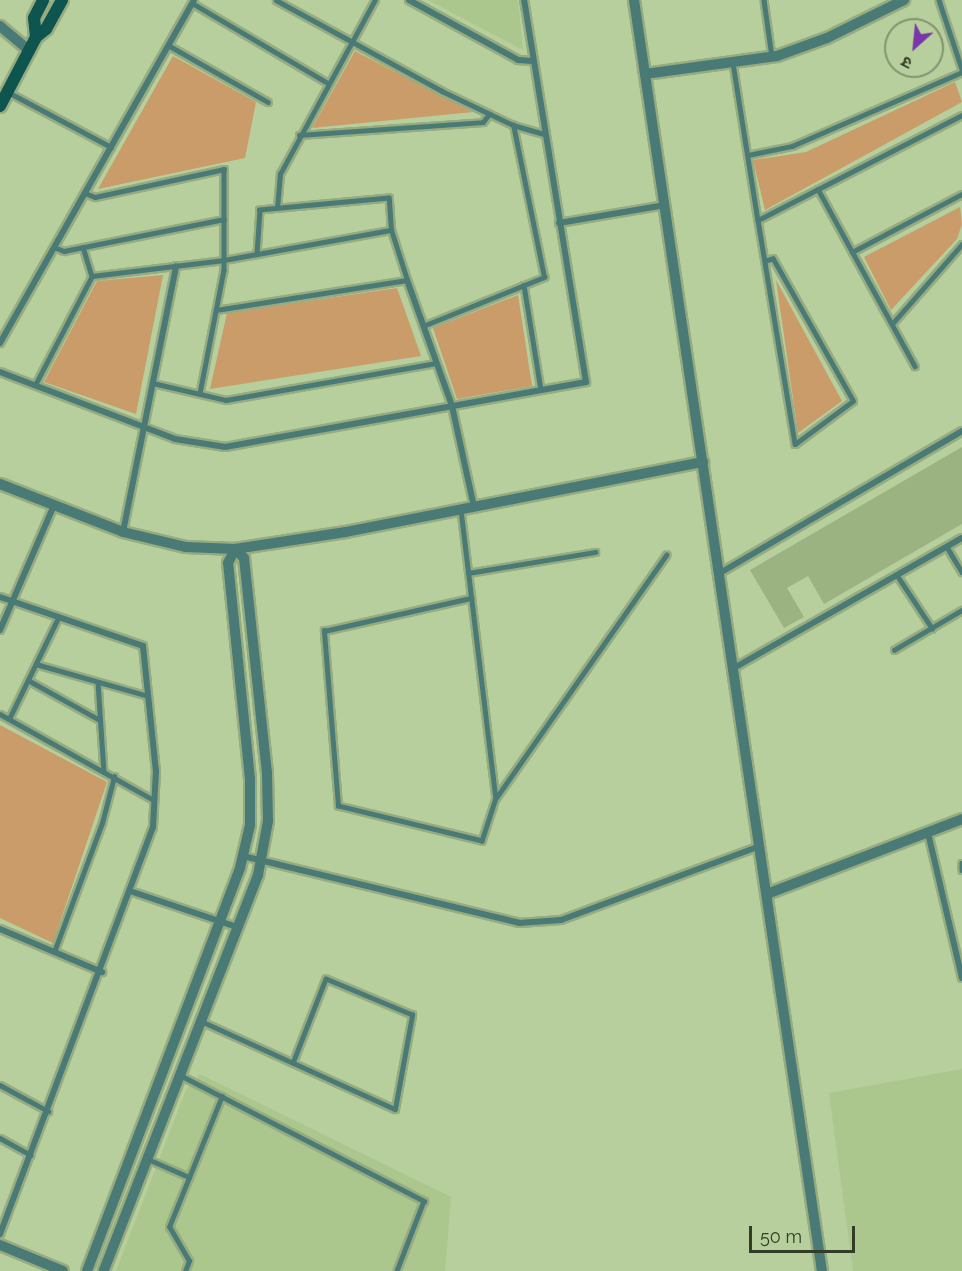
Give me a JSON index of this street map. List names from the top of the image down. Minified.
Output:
{"scale_bar":"50 m","north":"bottom left"}
